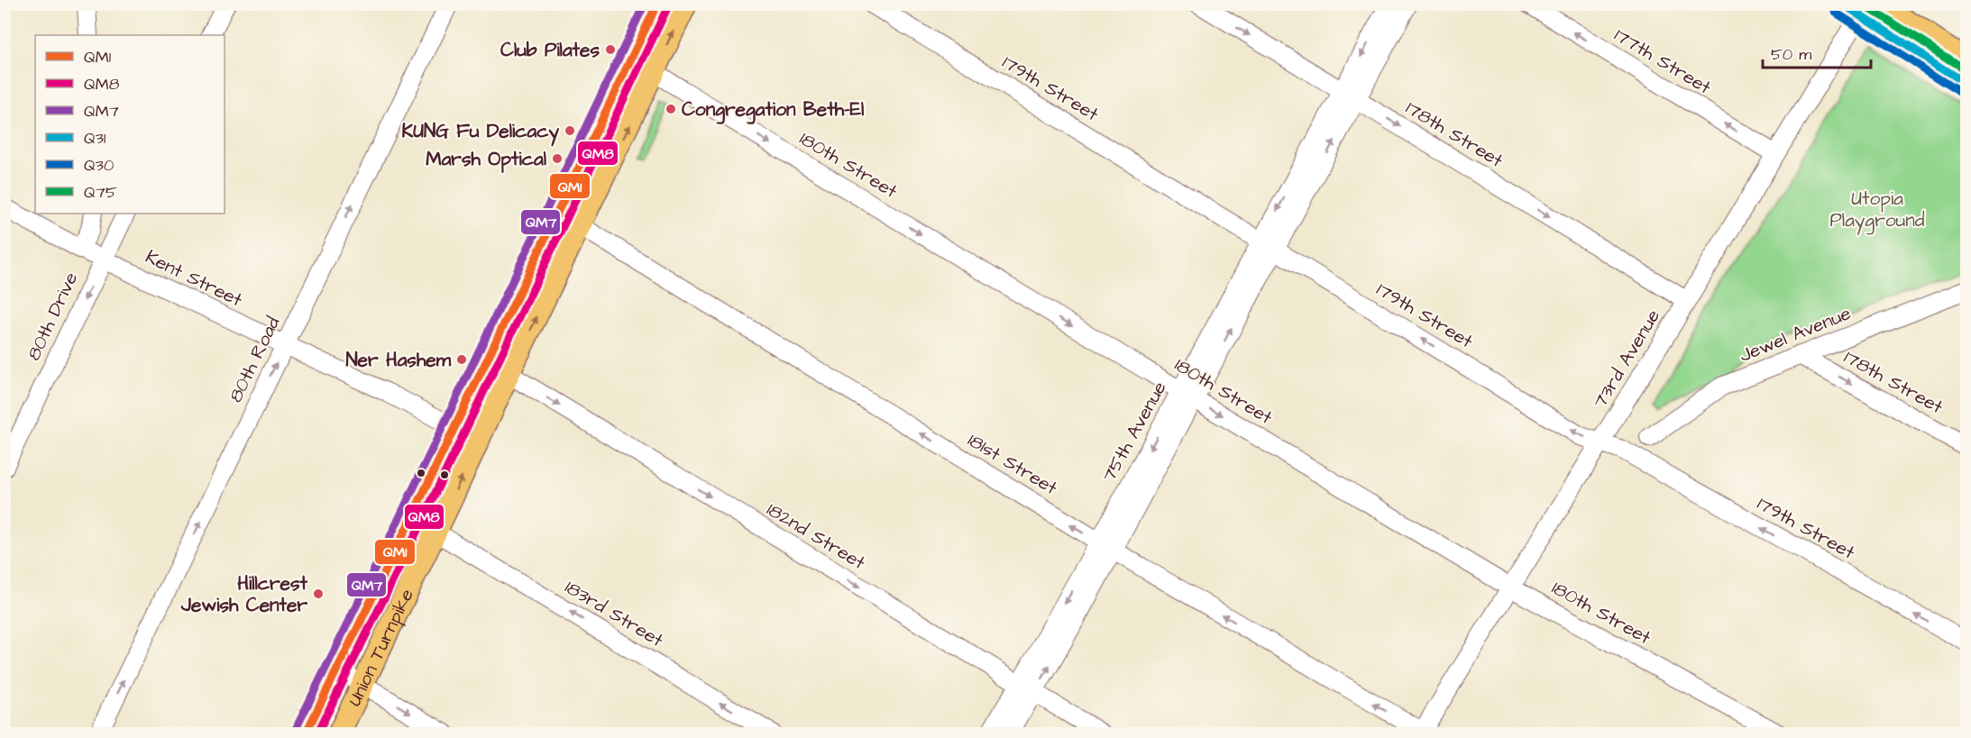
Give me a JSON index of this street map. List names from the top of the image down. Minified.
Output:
{"streets":{"main road":["Union Turnpike"],"street":["177th Street","179th Street","178th Street","180th Street","Kent Street","80th Drive","Jewel Avenue","73rd Avenue","80th Road","75th Avenue","181st Street","182nd Street","183rd Street"]},"crossings":[["177th Street","73rd Avenue"],["179th Street","73rd Avenue"],["179th Street","75th Avenue"],["178th Street","Jewel Avenue"],["178th Street","73rd Avenue"],["178th Street","75th Avenue"],["180th Street","73rd Avenue"],["180th Street","75th Avenue"],["180th Street","Union Turnpike"],["Kent Street","80th Drive"],["Kent Street","80th Road"],["Kent Street","Union Turnpike"],["73rd Avenue","181st Street"],["75th Avenue","181st Street"],["75th Avenue","182nd Street"],["181st Street","Union Turnpike"],["182nd Street","Union Turnpike"],["183rd Street","Union Turnpike"]],"one_way":["177th Street","179th Street","178th Street","180th Street","80th Drive","80th Road","181st Street","182nd Street","183rd Street"],"parks":["Utopia Playground"],"places":["Club Pilates","Congregation Beth-El","KUNG Fu Delicacy","Marsh Optical","Ner Hashem","Hillcrest Jewish Center"],"lines":["transit line QM1","transit line QM7","transit line Q31","transit line Q75","transit line QM8","transit line Q30"],"legend":["QM1","QM8","QM7","Q31","Q30","Q75"],"scale_bar":"50 m"}
